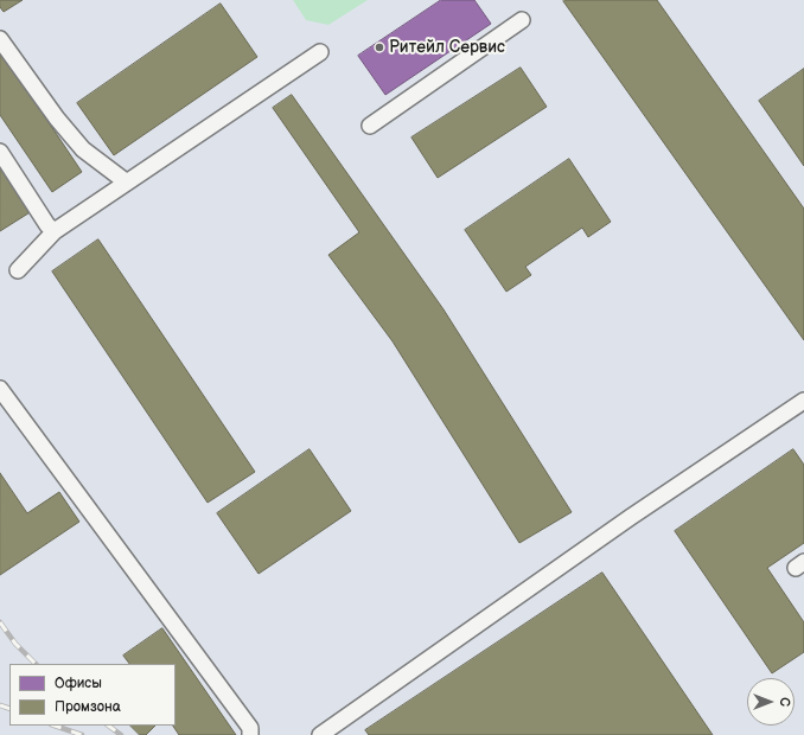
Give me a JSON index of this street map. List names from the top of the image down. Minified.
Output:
{"places":["Ритейл Сервис"],"legend":["Офисы","Промзона"],"north":"right"}
